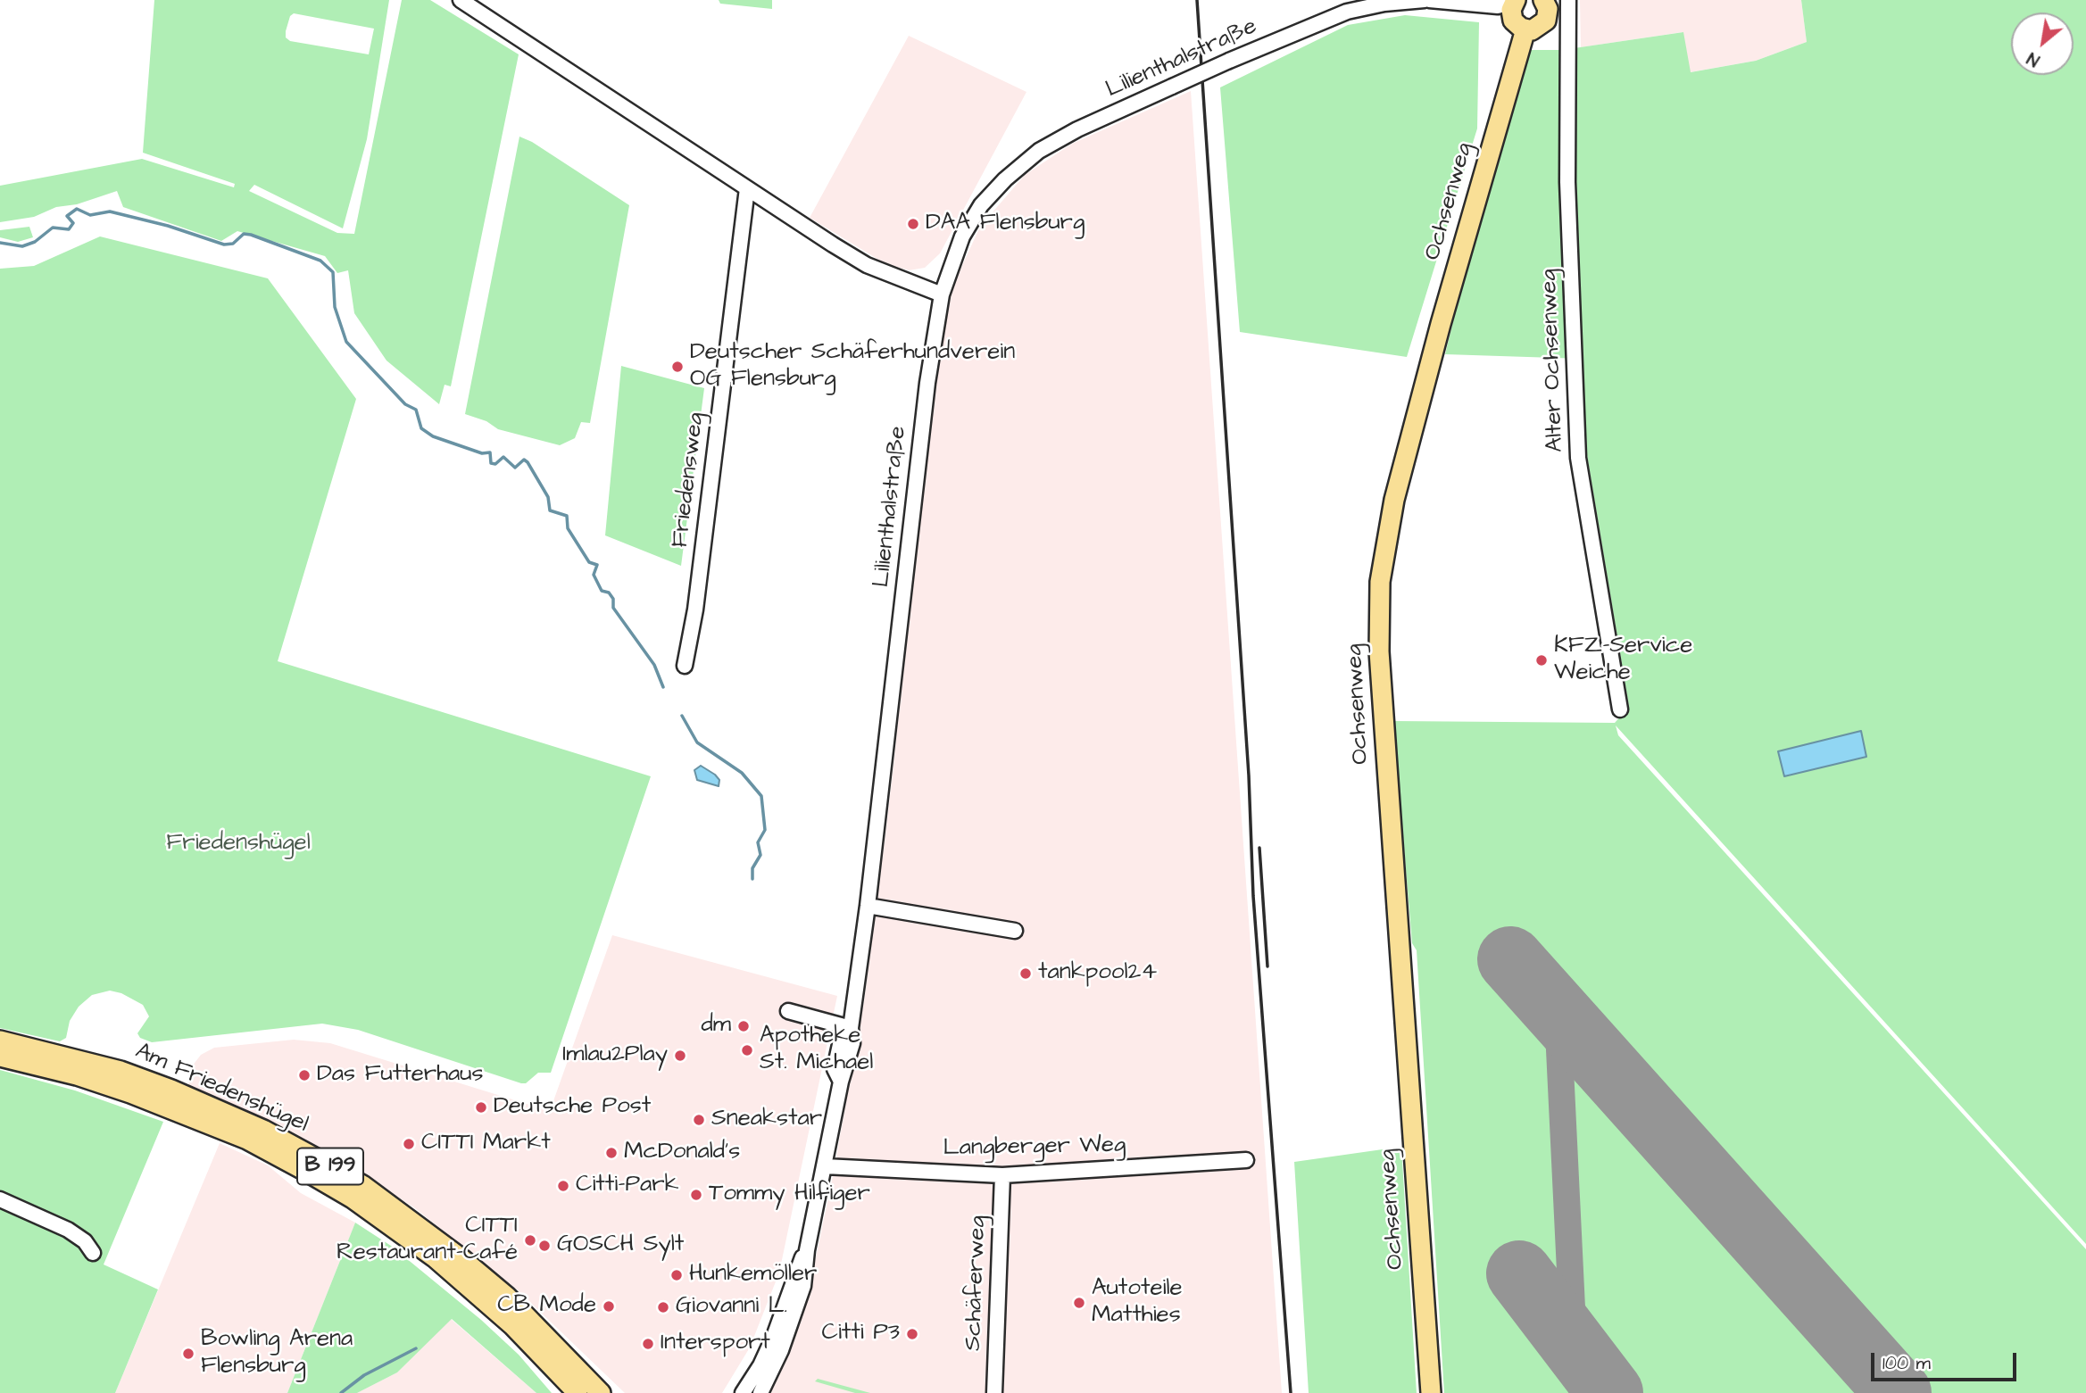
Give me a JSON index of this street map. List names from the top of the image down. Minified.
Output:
{"streets":{"main road":["Ochsenweg","Am Friedenshügel","B 199"],"street":["Lilienthalstraße","Alter Ochsenweg","Friedensweg","Langberger Weg","Schäferweg"]},"crossings":[["Lilienthalstraße","Ochsenweg"],["Lilienthalstraße","Langberger Weg"],["Langberger Weg","Schäferweg"]],"parks":["Friedenshügel"],"places":["DAA Flensburg","Deutscher Schäferhundverein OG Flensburg","KFZ-Service Weiche","tankpool24","dm","Apotheke St. Michael","Imlau2Play","Das Futterhaus","Deutsche Post","Sneakstar","CITTI Markt","McDonald's","Citti-Park","Tommy Hilfiger","CITTI Restaurant-Café","GOSCH Sylt","Hunkemöller","Autoteile Matthies","CB Mode","Giovanni L.","Citti P3","Intersport","Bowling Arena Flensburg"],"scale_bar":"100 m","north":"bottom left"}
